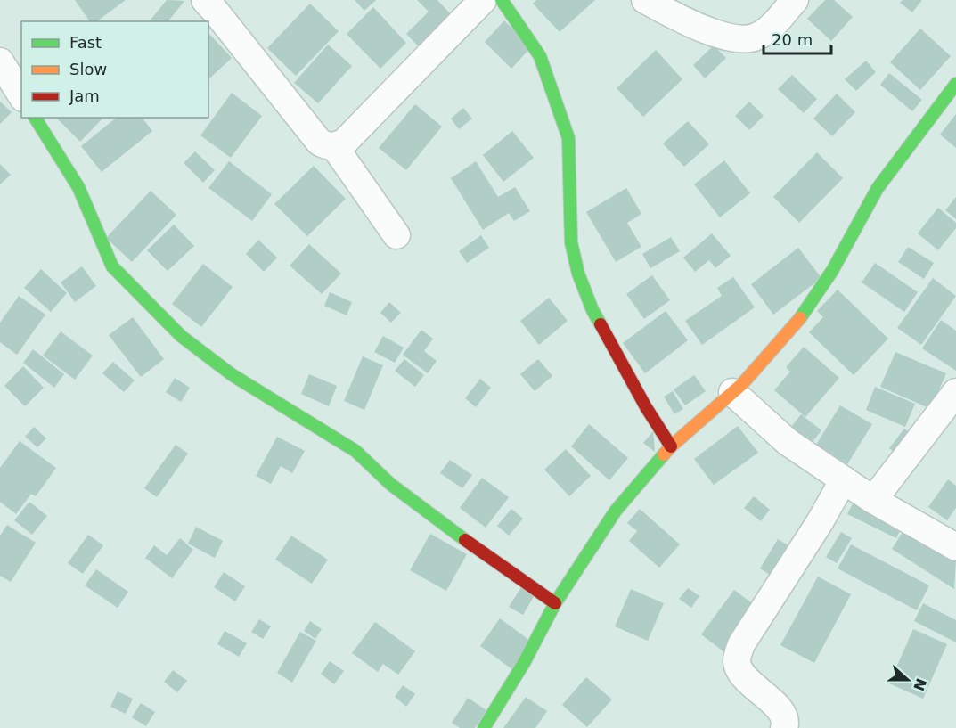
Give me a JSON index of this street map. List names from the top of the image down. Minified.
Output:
{"legend":["Fast","Slow","Jam"],"scale_bar":"20 m","north":"right"}
